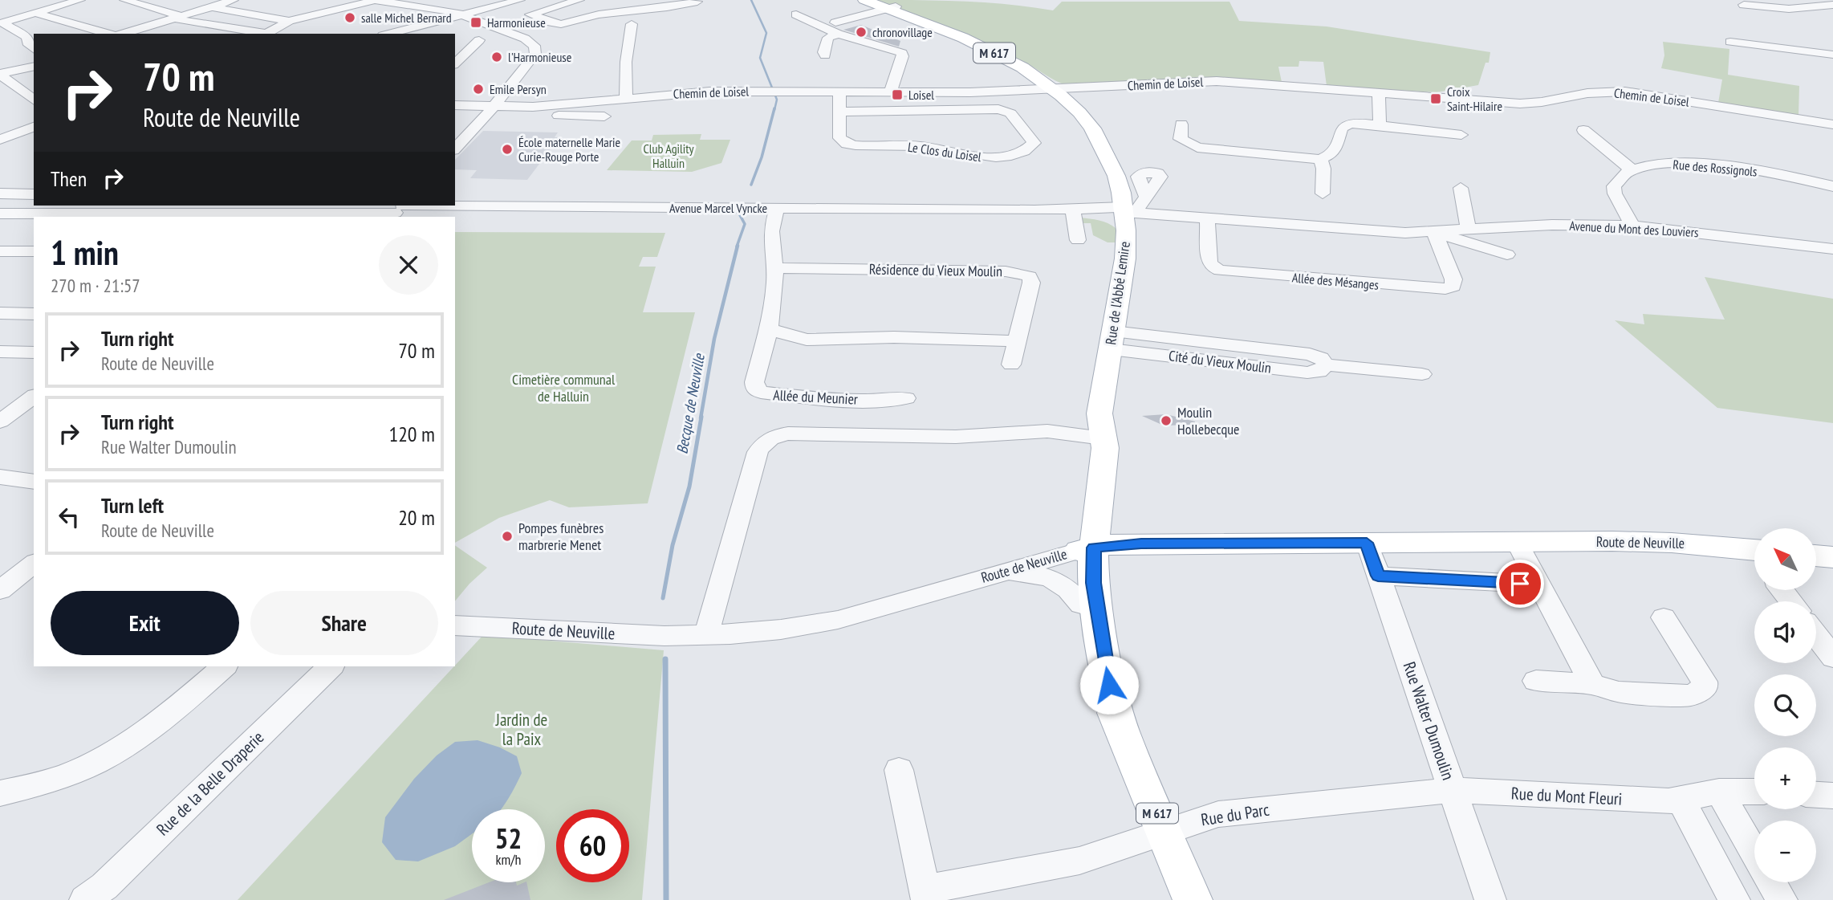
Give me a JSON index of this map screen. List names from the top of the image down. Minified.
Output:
{"streets":{"main road":["M 617","Rue de l'Abbé Lemire","Route de Neuville"],"street":["Chemin de Loisel","Le Clos du Loisel","Rue des Rossignols","Avenue Marcel Vyncke","Avenue du Mont des Louviers","Résidence du Vieux Moulin","Allée des Mésanges","Cité du Vieux Moulin","Allée du Meunier","Rue Walter Dumoulin","Rue de la Belle Draperie","Rue du Mont Fleuri","Rue du Parc"]},"crossings":[["M 617","Rue de l'Abbé Lemire"],["M 617","Route de Neuville"],["M 617","Rue du Parc"],["Chemin de Loisel","Le Clos du Loisel"],["Chemin de Loisel","Rue de l'Abbé Lemire"],["Avenue Marcel Vyncke","Avenue du Mont des Louviers"],["Avenue Marcel Vyncke","Rue de l'Abbé Lemire"],["Avenue du Mont des Louviers","Allée des Mésanges"],["Avenue du Mont des Louviers","Rue de l'Abbé Lemire"],["Rue de l'Abbé Lemire","Cité du Vieux Moulin"],["Rue de l'Abbé Lemire","Route de Neuville"],["Route de Neuville","Rue Walter Dumoulin"],["Rue Walter Dumoulin","Rue du Mont Fleuri"],["Rue Walter Dumoulin","Rue du Parc"],["Rue du Mont Fleuri","Rue du Parc"]],"water":["Becque de Neuville"],"parks":["Club Agility Halluin","Cimetière communal de Halluin","Jardin de la Paix"],"places":{"other":["salle Michel Bernard","chronovillage","l'Harmonieuse","Emile Persyn","École maternelle Marie Curie-Rouge Porte","Moulin Hollebecque","Pompes funèbres marbrerie Menet"],"transit":["Harmonieuse","Loisel","Croix Saint-Hilaire"]},"north":"top left","page":{"turn":["70 m","Route de Neuville"],"then":"Then","heading":["1 min","270 m · 21:57"],"list":[{"name":"Turn right","note":"Route de Neuville","value":"70 m"},{"name":"Turn right","note":"Rue Walter Dumoulin","value":"120 m"},{"name":"Turn left","note":"Route de Neuville","value":"20 m"}],"map_buttons":["+","−"],"buttons":["Exit","Share"],"speed":"52 km/h","limit":"60"}}
